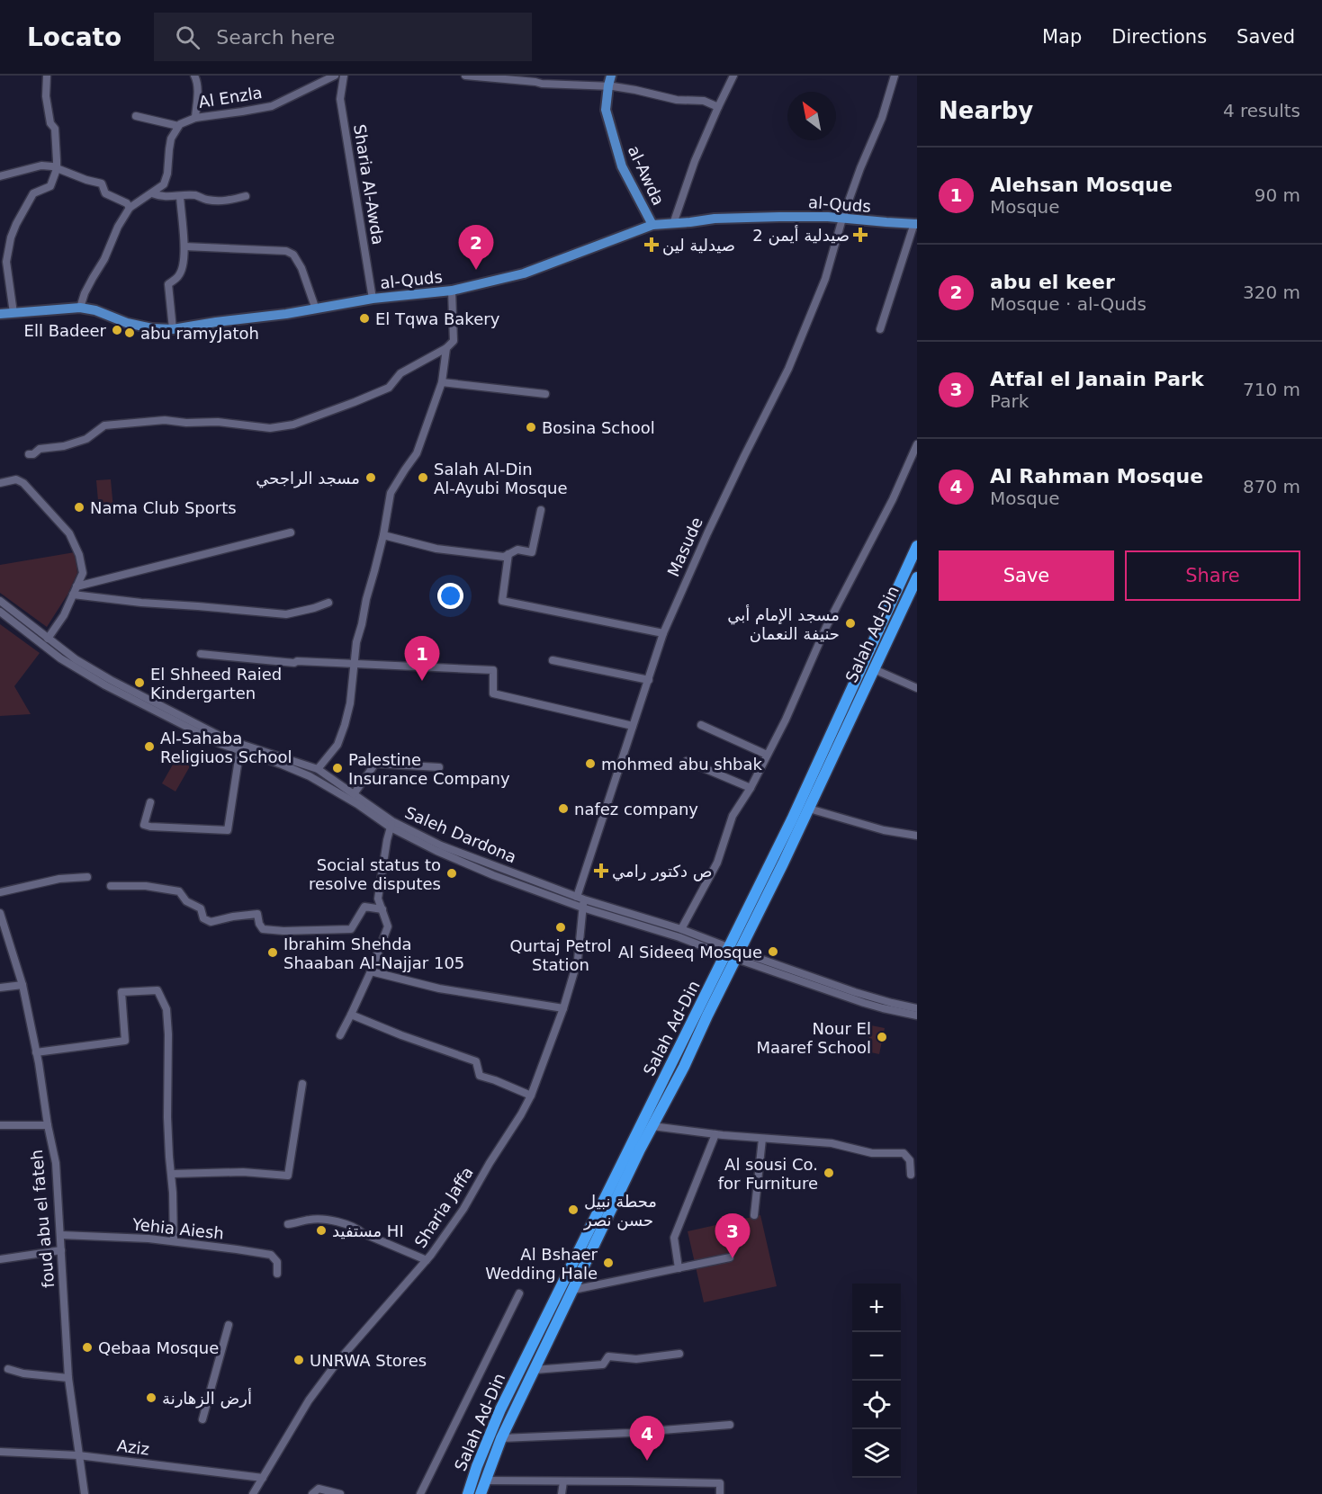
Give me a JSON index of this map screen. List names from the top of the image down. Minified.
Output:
{"streets":{"highway":["Salah Ad-Din"],"main road":["al-Awda","al-Quds"],"street":["Al Enzla","Sharia Al-Awda","Masude","Saleh Dardona","Sharia Jaffa","foud abu el fateh","Yehia Aiesh","Aziz"]},"crossings":[["al-Awda","al-Quds"],["Sharia Al-Awda","al-Quds"],["al-Quds","Masude"],["Masude","Saleh Dardona"],["Masude","Sharia Jaffa"],["Salah Ad-Din","Saleh Dardona"],["Saleh Dardona","Sharia Jaffa"],["Sharia Jaffa","Aziz"],["foud abu el fateh","Yehia Aiesh"],["foud abu el fateh","Aziz"]],"places":{"health":["صيدلية أيمن 2","صيدلية لين","ص دكتور رامي"],"other":["El Tqwa Bakery","Ell Badeer","abu ramyJatoh","Bosina School","مسجد الراجحي","Salah Al-Din Al-Ayubi Mosque","Nama Club Sports","مسجد الإمام أبي حنيفة النعمان","El Shheed Raied Kindergarten","Al-Sahaba Religiuos School","mohmed abu shbak","Palestine Insurance Company","nafez company","Social status to resolve disputes","Qurtaj Petrol Station","Al Sideeq Mosque","Ibrahim Shehda Shaaban Al-Najjar 105","Nour El Maaref School","Al sousi Co. for Furniture","محطة نبيل حسن نصر","مستفيد HI","Al Bshaer Wedding Hale","Qebaa Mosque","UNRWA Stores","أرض الزهارنة"]},"north":"top left","page":{"header":"Locato","search":"Search here","nav":["Map","Directions","Saved"],"heading":["Nearby","4 results"],"list":[{"mark":"1","name":"Alehsan Mosque","note":"Mosque","value":"90 m"},{"mark":"2","name":"abu el keer","note":"Mosque · al-Quds","value":"320 m"},{"mark":"3","name":"Atfal el Janain Park","note":"Park","value":"710 m"},{"mark":"4","name":"Al Rahman Mosque","note":"Mosque","value":"870 m"}],"pins":["2","1","3","4"],"buttons":["Save","Share"],"map_buttons":["+","−"]}}
